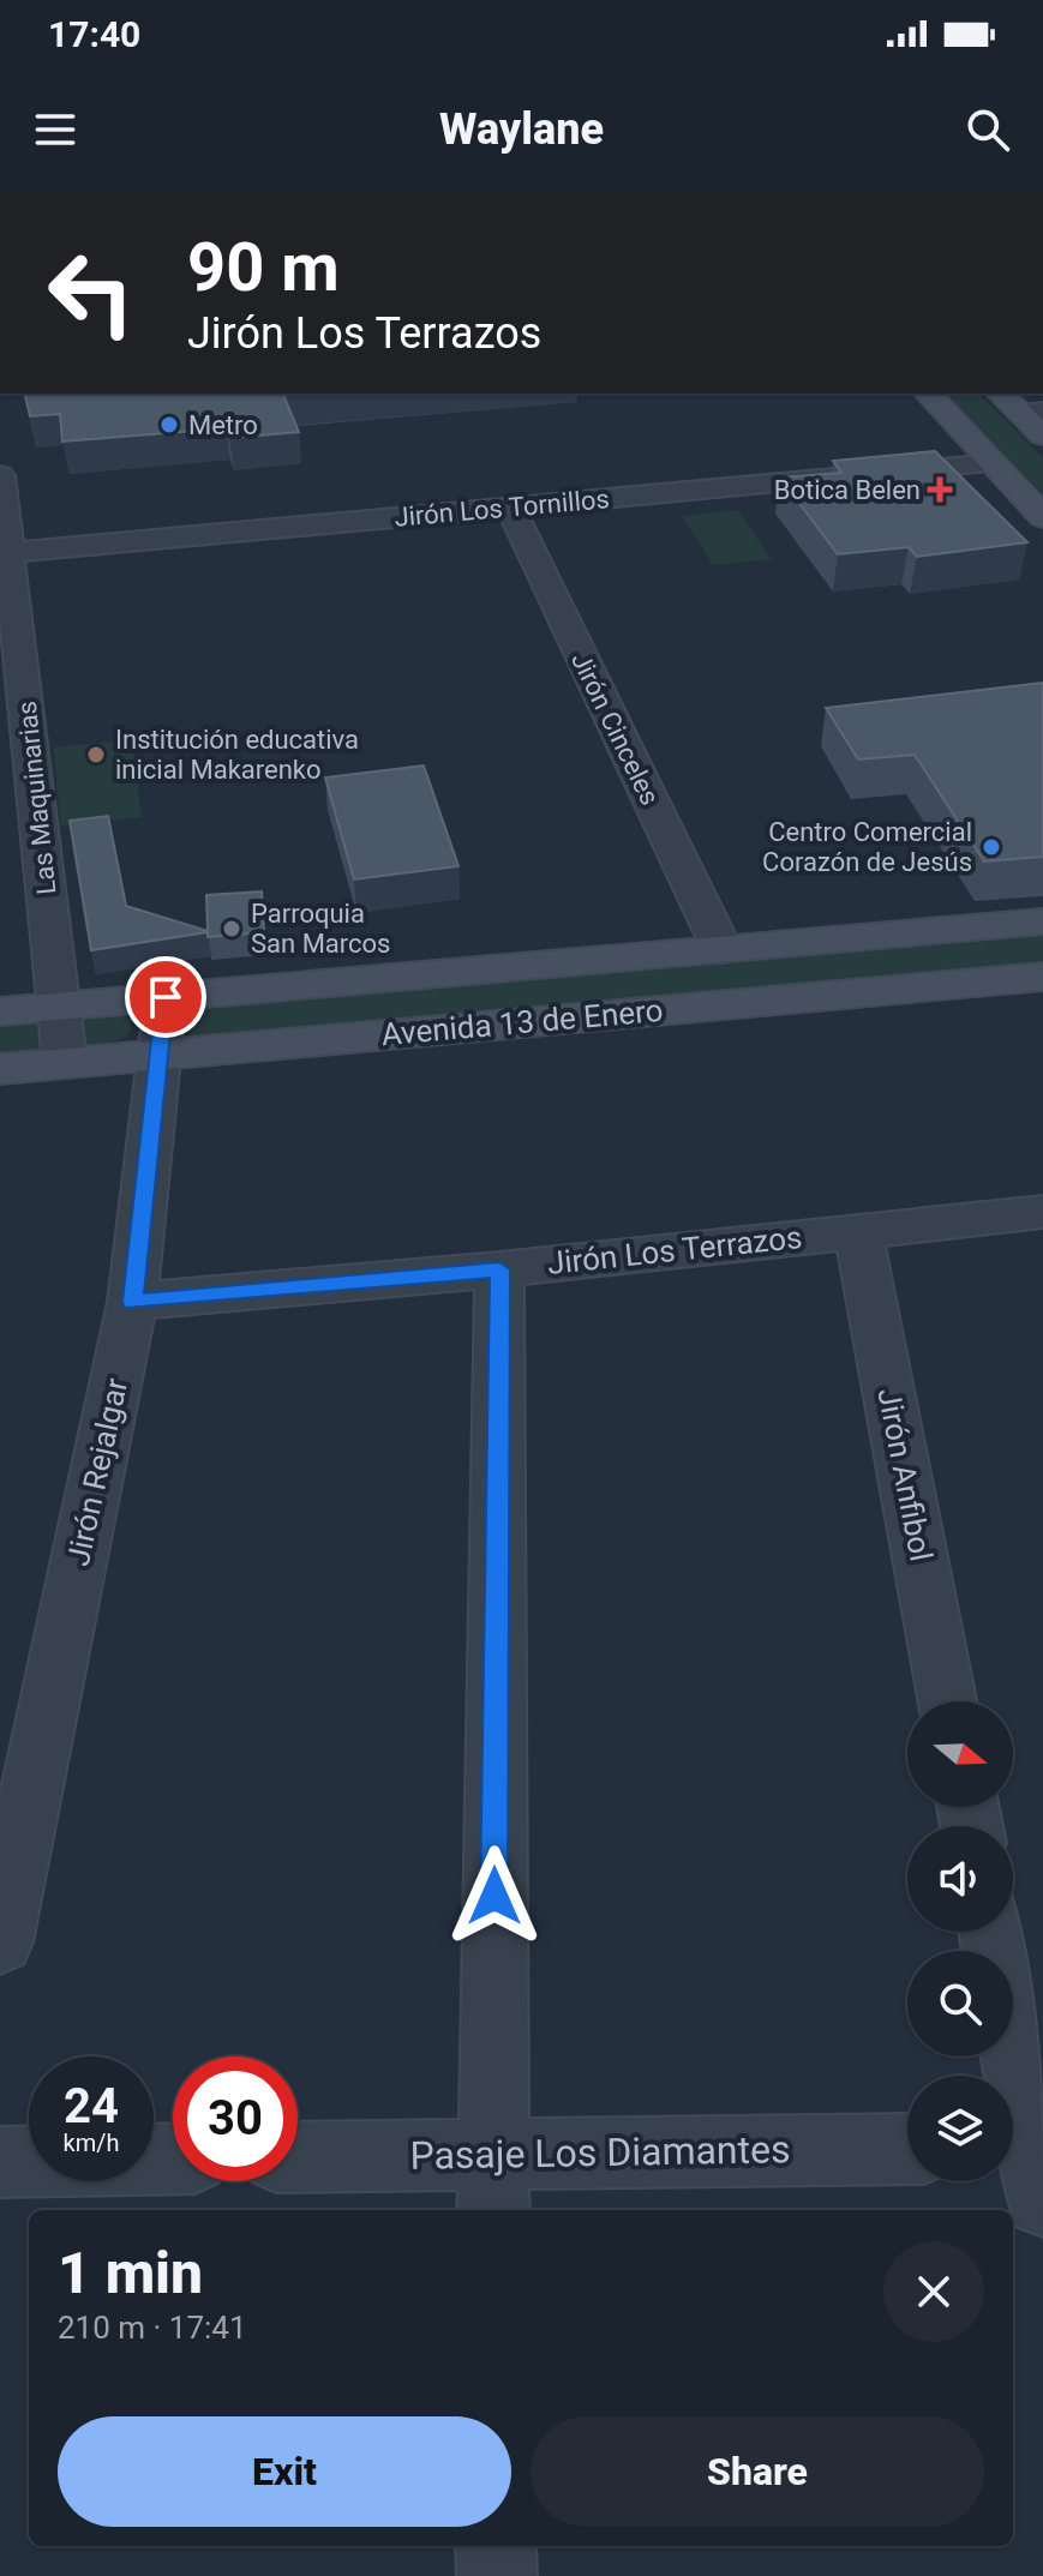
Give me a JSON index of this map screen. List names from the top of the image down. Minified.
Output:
{"streets":{"main road":["Avenida 13 de Enero"],"street":["Jirón Los Tornillos","Jirón Cinceles","Las Maquinarias","Jirón Los Terrazos","Jirón Rejalgar","Jirón Anfibol","Pasaje Los Diamantes"]},"crossings":[["Jirón Los Tornillos","Jirón Cinceles"],["Jirón Los Tornillos","Las Maquinarias"],["Jirón Cinceles","Avenida 13 de Enero"],["Las Maquinarias","Avenida 13 de Enero"],["Avenida 13 de Enero","Jirón Rejalgar"],["Jirón Los Terrazos","Jirón Rejalgar"],["Jirón Los Terrazos","Jirón Anfibol"]],"places":{"other":["Metro","Institución educativa inicial Makarenko","Centro Comercial Corazón de Jesús","Parroquia San Marcos"],"health":["Botica Belen"]},"north":"right","page":{"status":"17:40","header":"Waylane","turn":["90 m","Jirón Los Terrazos"],"speed":"24 km/h","limit":"30","heading":["1 min","210 m · 17:41"],"buttons":["Exit","Share"]}}
